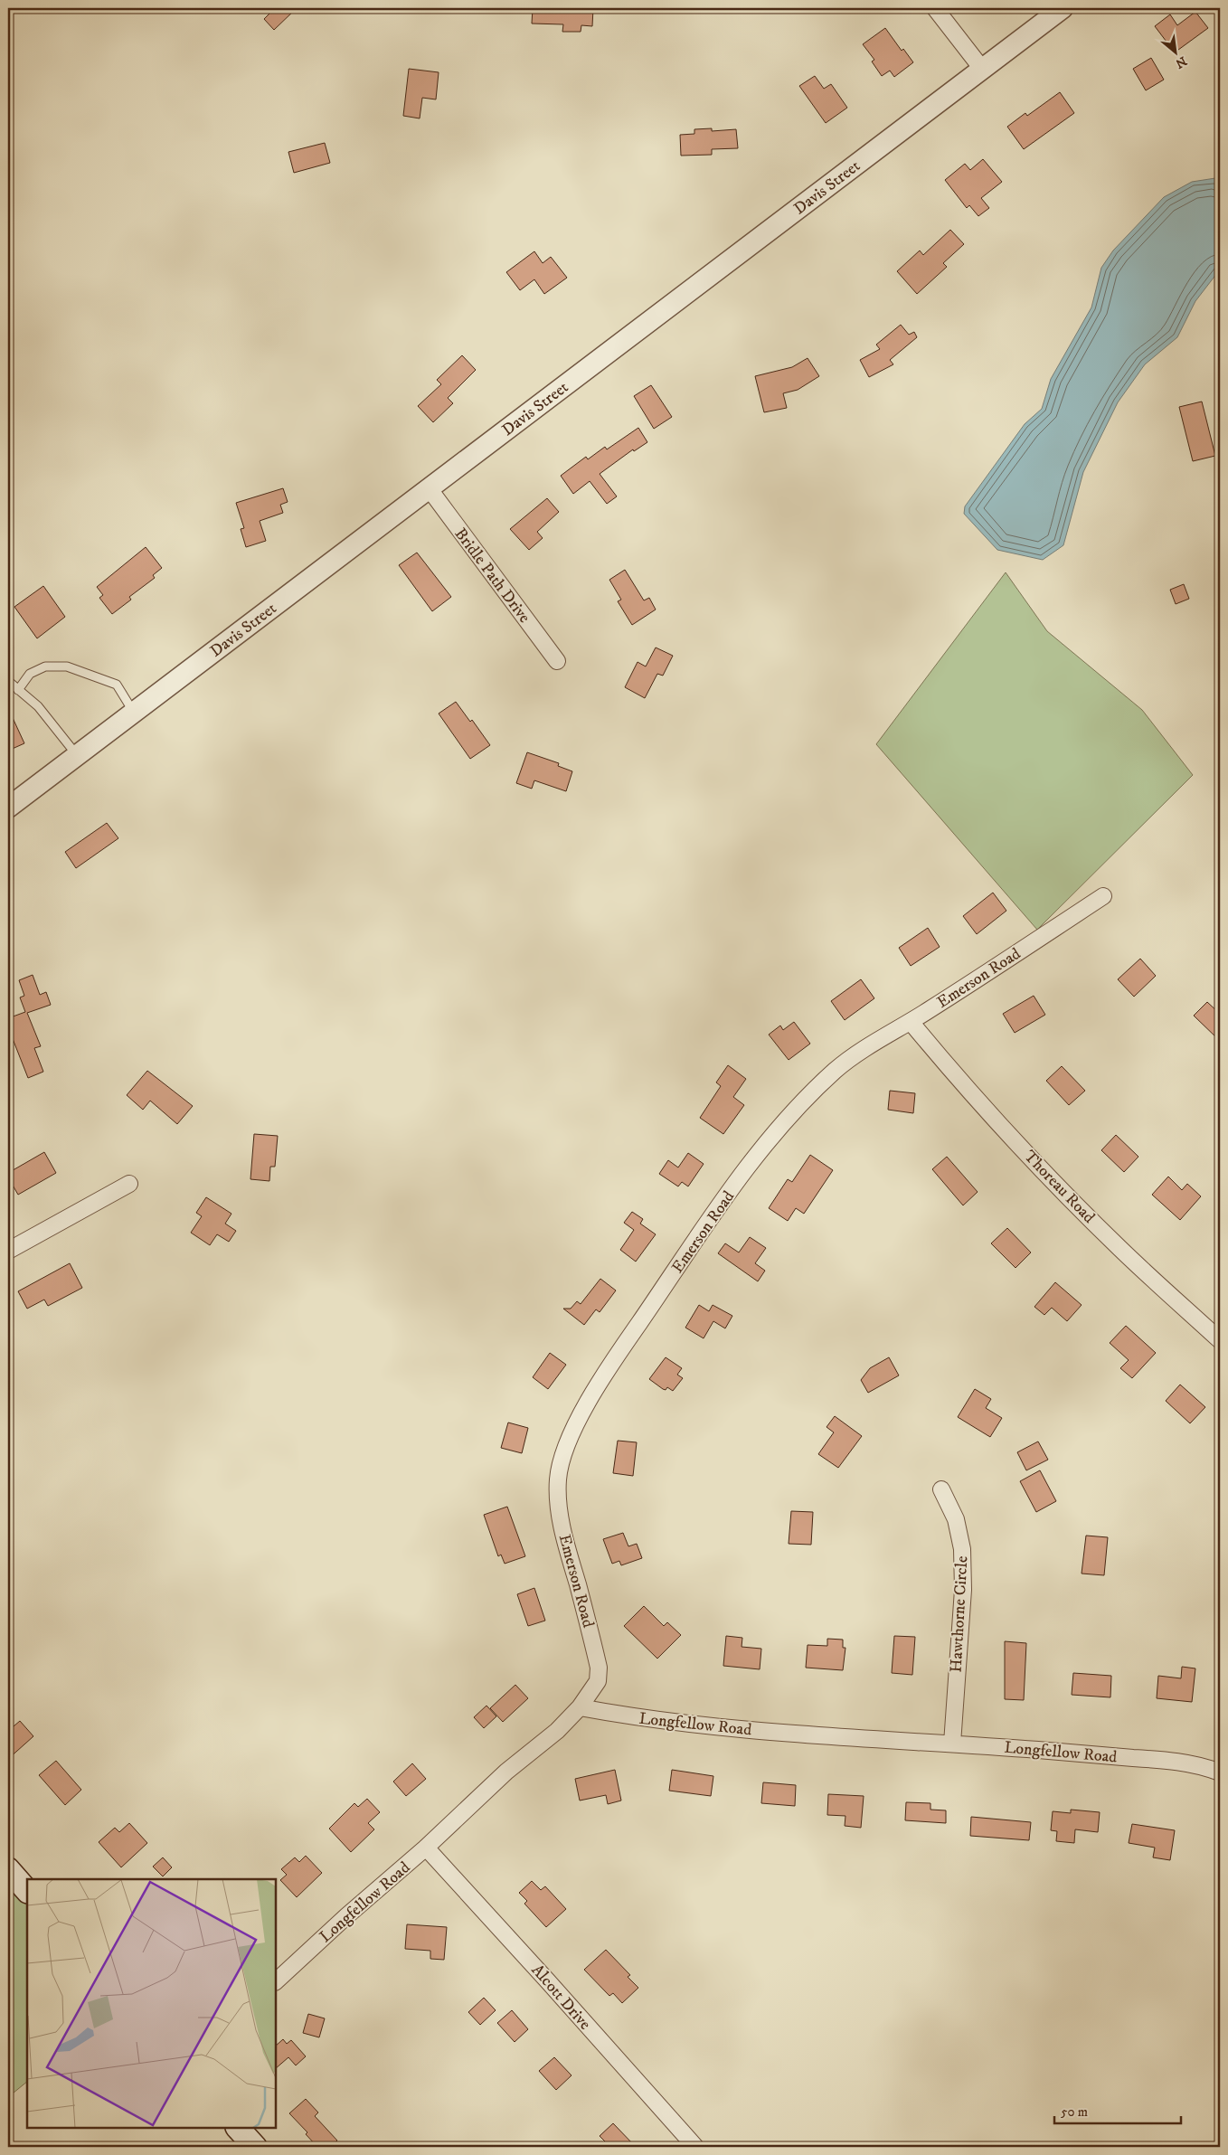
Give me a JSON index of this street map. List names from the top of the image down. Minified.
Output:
{"streets":{"street":["Davis Street","Bridle Path Drive","Emerson Road","Thoreau Road","Hawthorne Circle","Longfellow Road","Alcott Drive"]},"crossings":[["Davis Street","Bridle Path Drive"],["Emerson Road","Thoreau Road"],["Emerson Road","Longfellow Road"],["Hawthorne Circle","Longfellow Road"],["Longfellow Road","Alcott Drive"]],"scale_bar":"50 m","north":"bottom right"}
